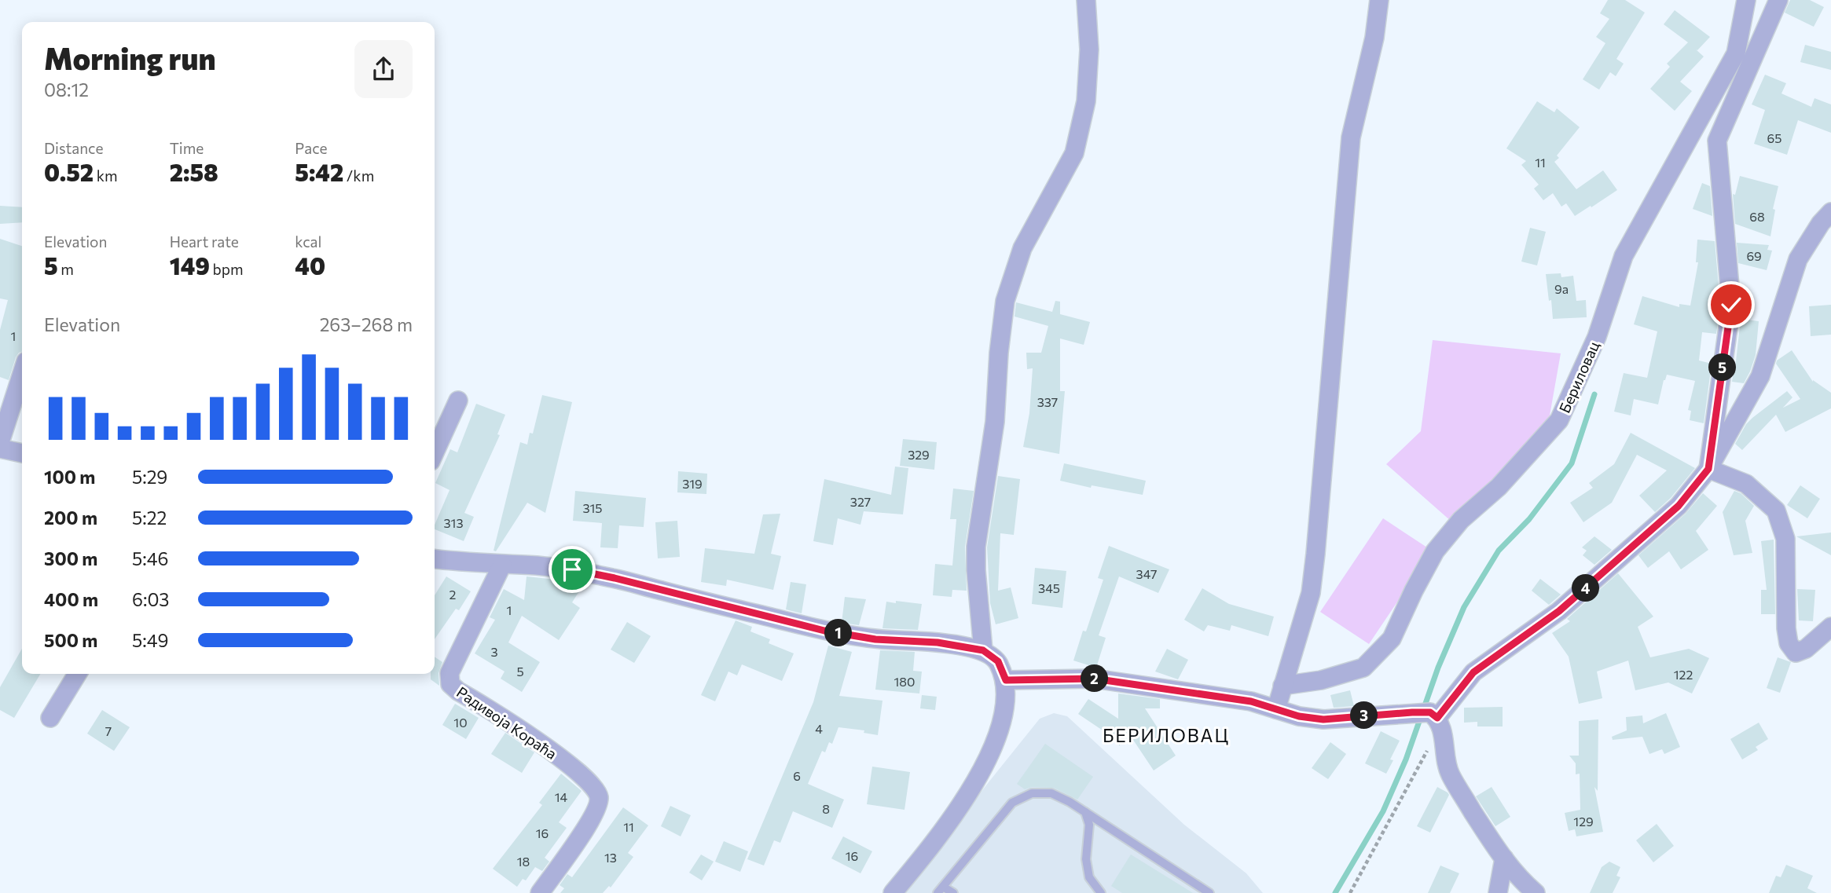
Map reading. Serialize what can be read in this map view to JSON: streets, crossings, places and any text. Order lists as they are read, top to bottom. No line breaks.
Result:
{"streets":{"street":["Бериловац","Радивоја Кораћа"]},"districts":["БЕРИЛОВАЦ"],"house_numbers":["65","11","68","69","9a","1","337","329","319","327","315","313","347","345","2","1","3","5","122","180","10","4","7","6","14","8","129","11","16","16","13","18"],"page":{"heading":["Morning run","08:12"],"stats":[["Distance","0.52 km"],["Time","2:58"],["Pace","5:42 /km"],["Elevation","5 m"],["Heart rate","149 bpm"],["kcal","40"]],"chart":["Elevation","263–268 m"],"pins":["5","4","1","2","3"],"list":[{"name":"100 m","note":"5:29"},{"name":"200 m","note":"5:22"},{"name":"300 m","note":"5:46"},{"name":"400 m","note":"6:03"},{"name":"500 m","note":"5:49"}]}}
